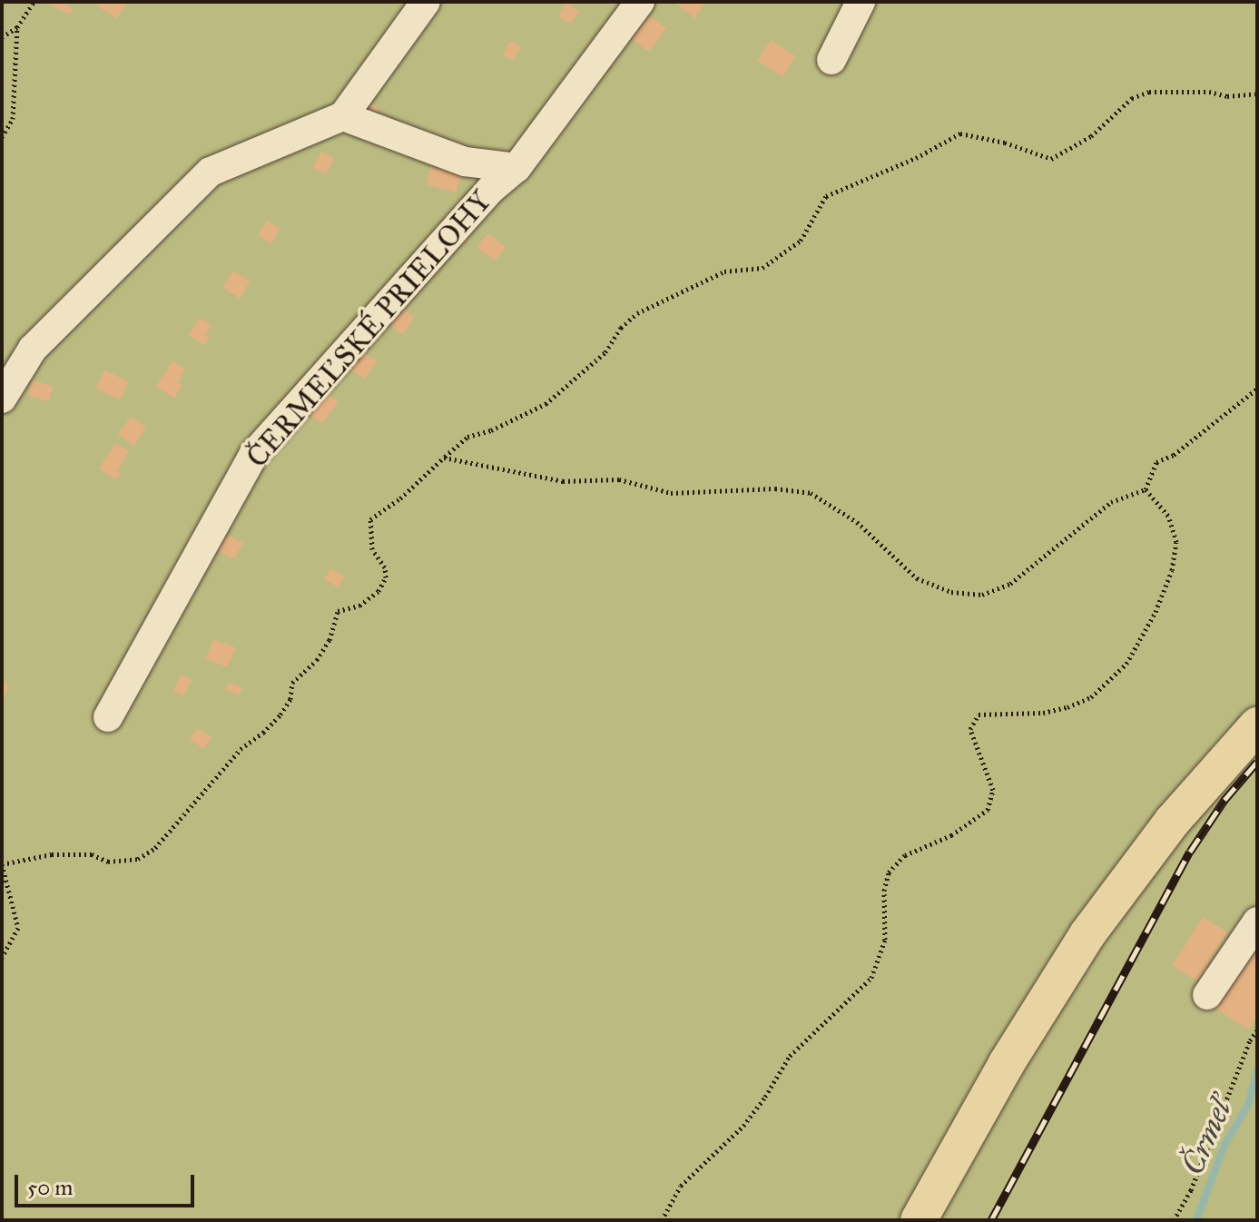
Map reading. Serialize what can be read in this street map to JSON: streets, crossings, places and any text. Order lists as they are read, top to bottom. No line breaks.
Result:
{"streets":{"street":["ČERMEĽSKÉ PRIELOHY"]},"water":["Črmeľ"],"scale_bar":"50 m"}
